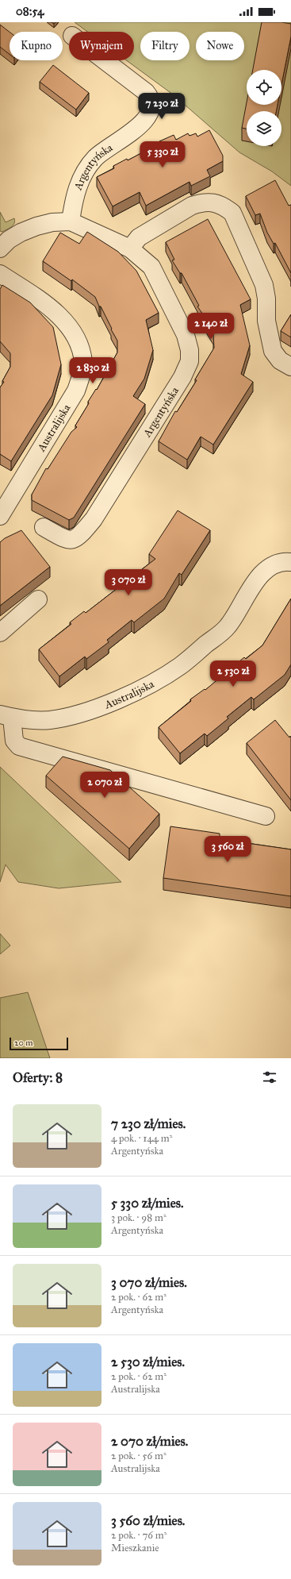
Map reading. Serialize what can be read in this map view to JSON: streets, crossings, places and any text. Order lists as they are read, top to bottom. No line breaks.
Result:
{"streets":{"street":["Argentyńska","Australijska"]},"scale_bar":"20 m","page":{"status":"08:54","chip":["Kupno","Wynajem","Filtry","Nowe"],"price":["7 230 zł","5 330 zł","2 140 zł","2 830 zł","3 070 zł","2 530 zł","2 070 zł","3 560 zł"],"scale":"20 m","heading":"Oferty: 8","list":[{"name":"7 230 zł/mies.","note":"4 pok. · 144 m² · Argentyńska"},{"name":"5 330 zł/mies.","note":"3 pok. · 98 m² · Argentyńska"},{"name":"3 070 zł/mies.","note":"2 pok. · 62 m² · Argentyńska"},{"name":"2 530 zł/mies.","note":"2 pok. · 62 m² · Australijska"},{"name":"2 070 zł/mies.","note":"2 pok. · 56 m² · Australijska"},{"name":"3 560 zł/mies.","note":"2 pok. · 76 m² · Mieszkanie"}]}}
